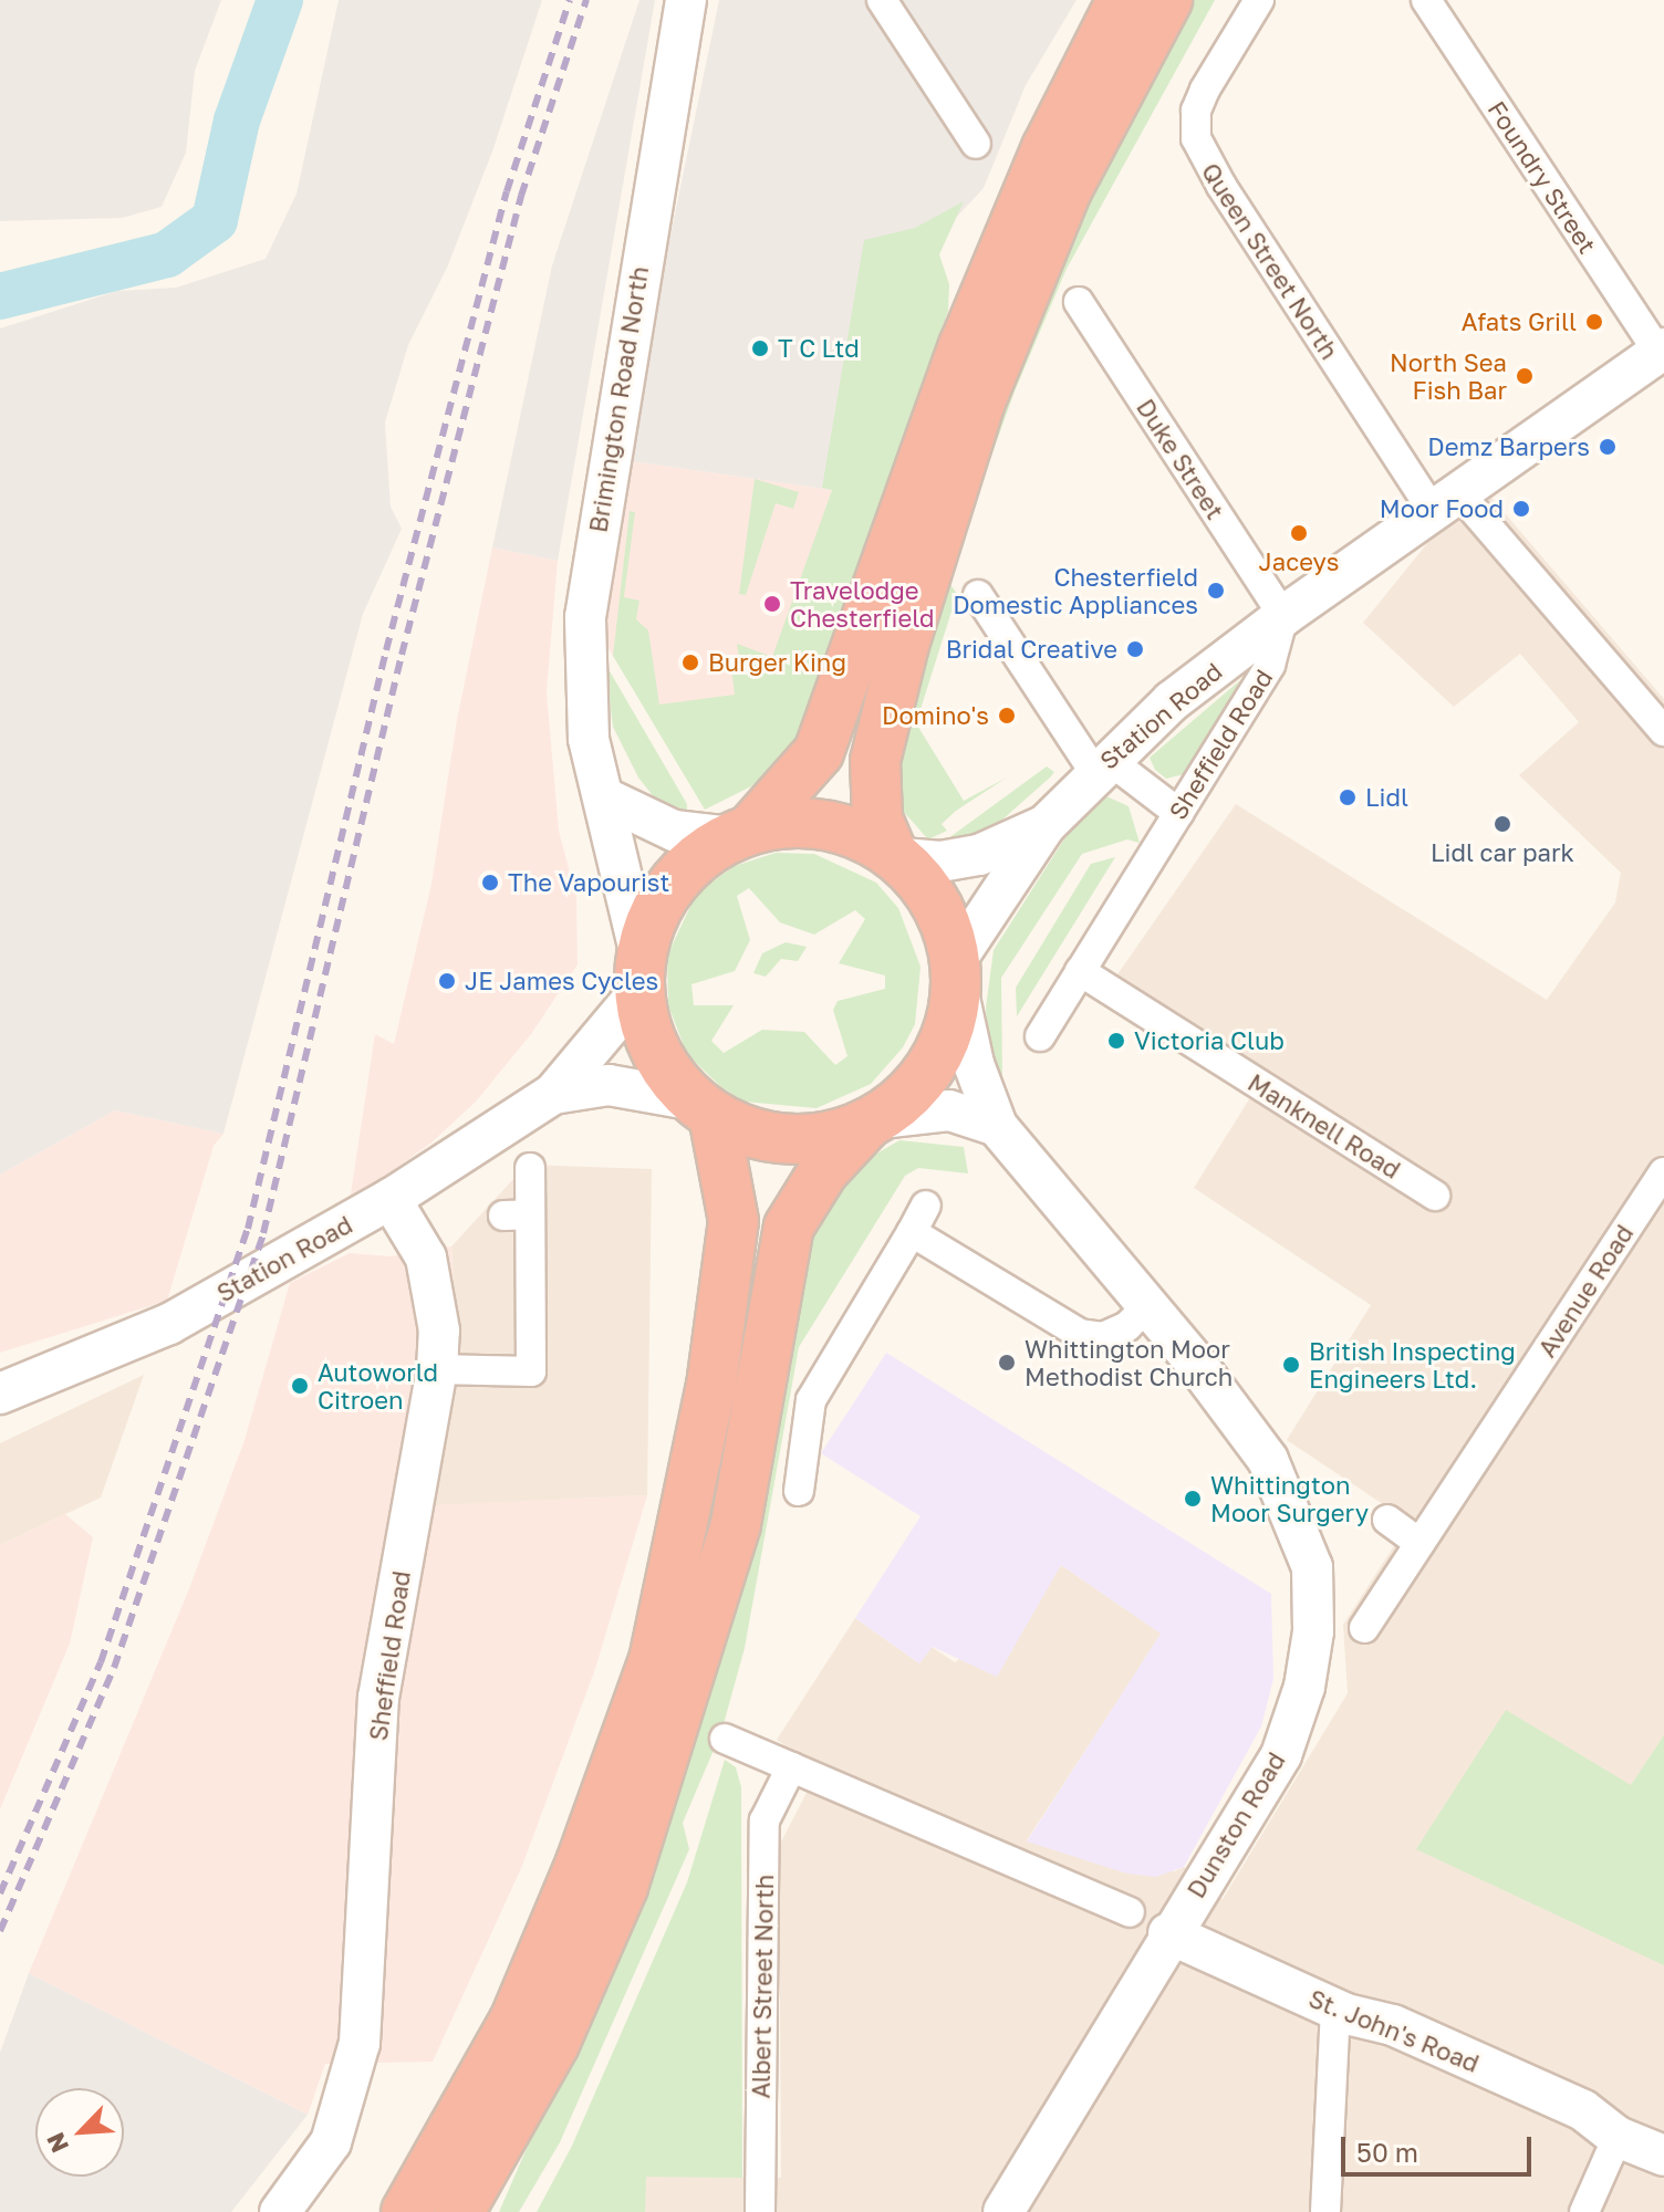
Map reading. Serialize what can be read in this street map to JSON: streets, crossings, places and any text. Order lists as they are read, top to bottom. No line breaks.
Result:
{"streets":{"main road":["Brimington Road North","Station Road","Sheffield Road","Dunston Road","St. John's Road"],"street":["Foundry Street","Queen Street North","Duke Street","Manknell Road","Avenue Road","Albert Street North"]},"crossings":[["Brimington Road North","Station Road"],["Brimington Road North","Dunston Road"],["Duke Street","Station Road"],["Duke Street","Sheffield Road"],["Station Road","Sheffield Road"],["Station Road","Dunston Road"],["Sheffield Road","Manknell Road"],["Dunston Road","St. John's Road"]],"places":["Afats Grill","T C Ltd","North Sea Fish Bar","Demz Barpers","Moor Food","Jaceys","Chesterfield Domestic Appliances","Travelodge Chesterfield","Bridal Creative","Burger King","Domino's","Lidl","Lidl car park","The Vapourist","JE James Cycles","Victoria Club","Whittington Moor Methodist Church","British Inspecting Engineers Ltd.","Autoworld Citroen","Whittington Moor Surgery"],"scale_bar":"50 m","north":"bottom left"}
